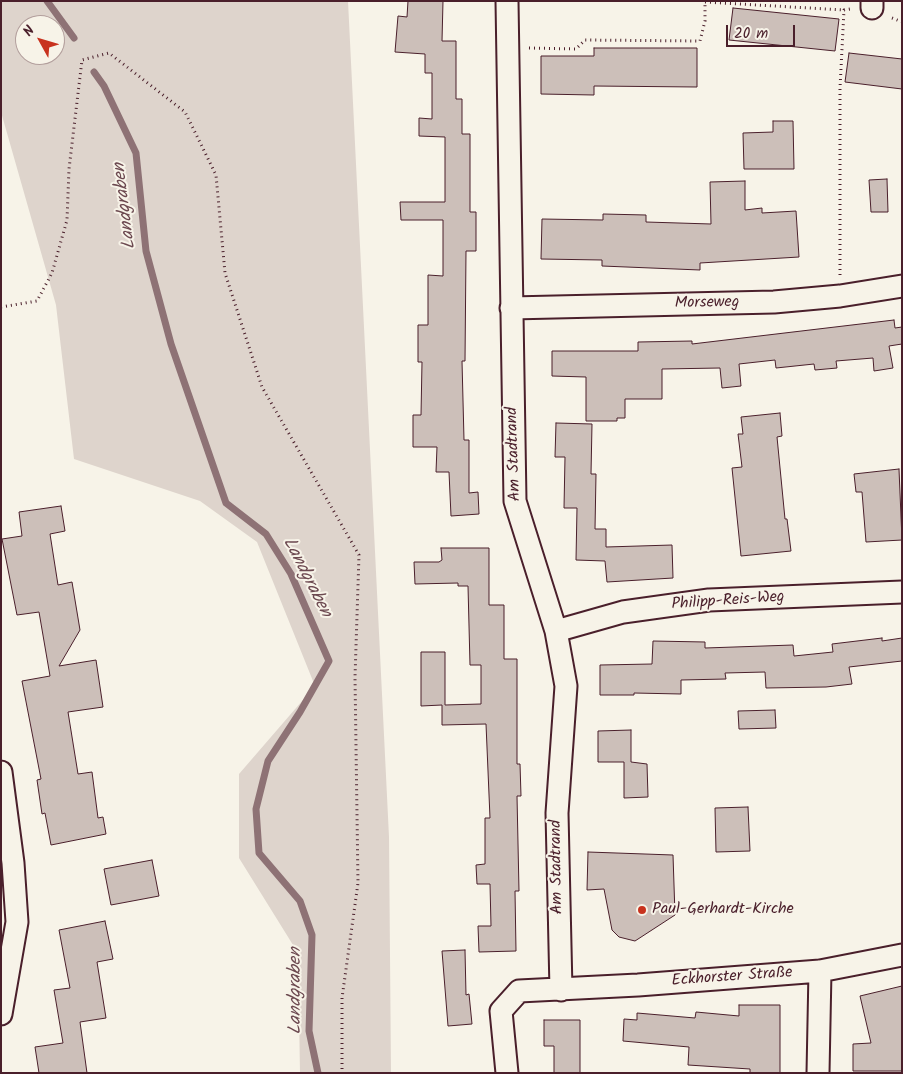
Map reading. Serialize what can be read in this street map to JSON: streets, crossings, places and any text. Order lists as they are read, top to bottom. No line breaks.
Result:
{"streets":{"street":["Morseweg","Am Stadtrand","Philipp-Reis-Weg","Eckhorster Straße"]},"crossings":[["Morseweg","Am Stadtrand"],["Am Stadtrand","Philipp-Reis-Weg"],["Am Stadtrand","Eckhorster Straße"]],"water":["Landgraben"],"places":["Paul-Gerhardt-Kirche"],"scale_bar":"20 m","north":"top left"}
